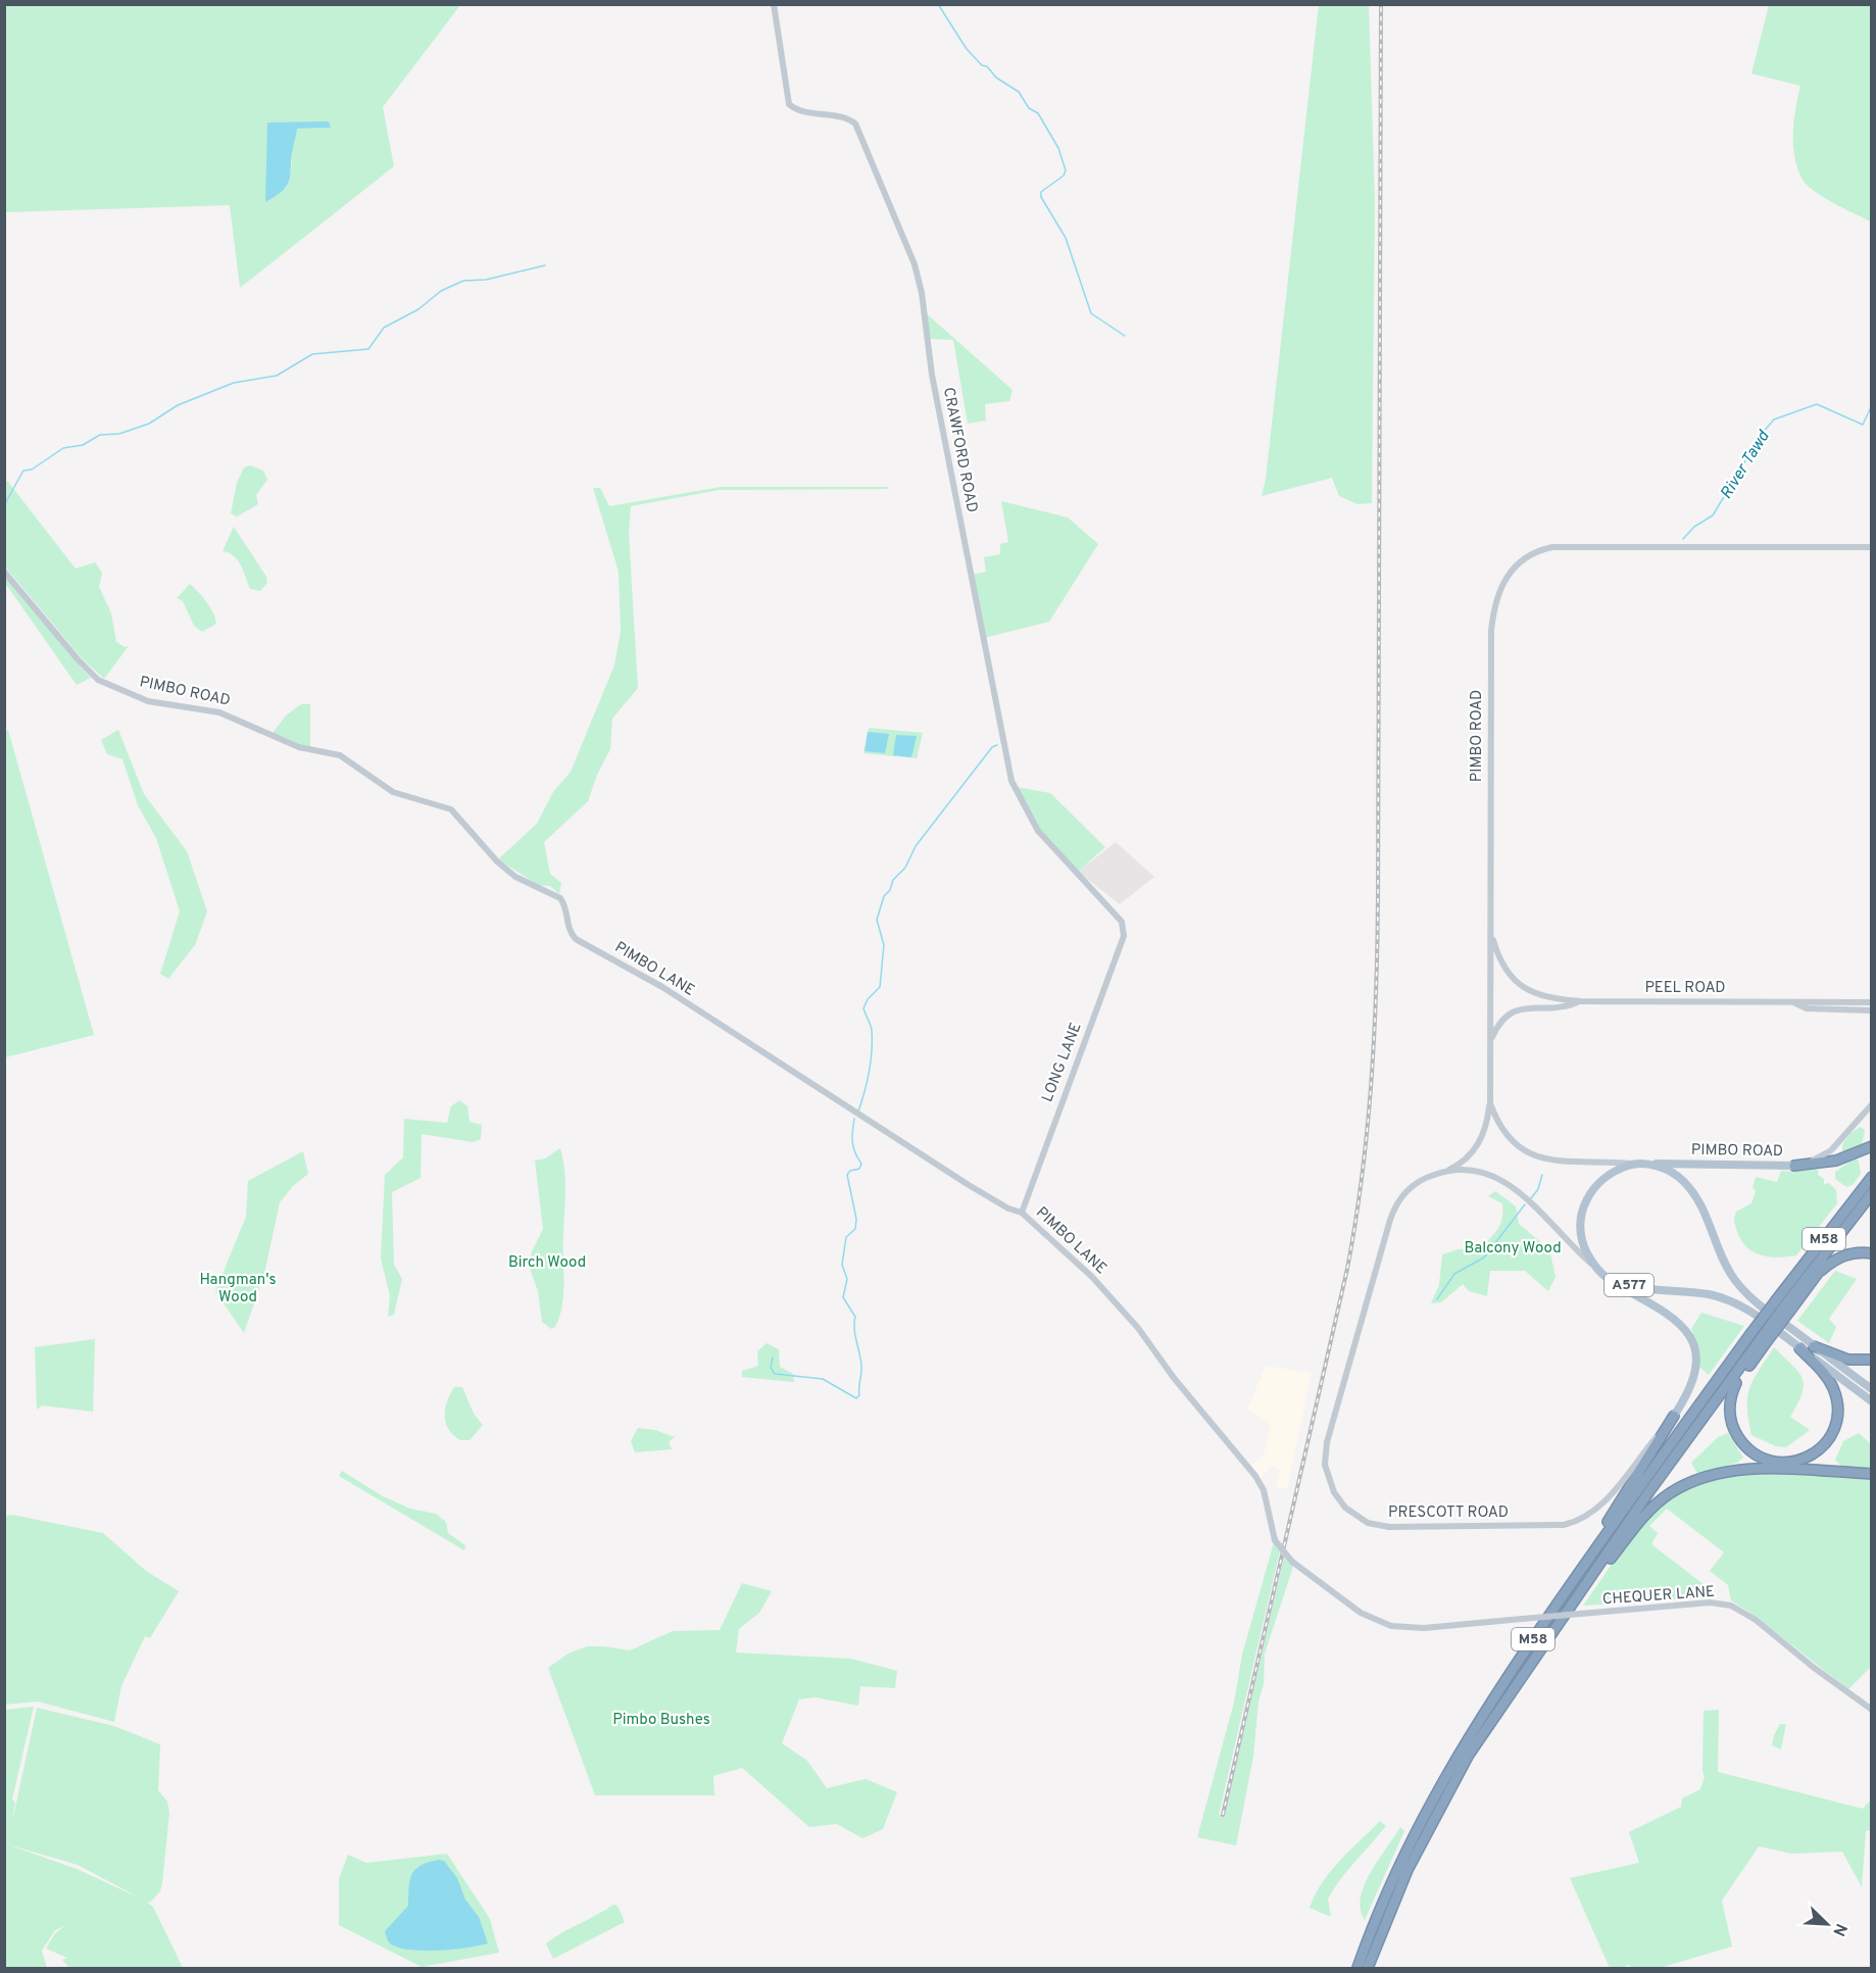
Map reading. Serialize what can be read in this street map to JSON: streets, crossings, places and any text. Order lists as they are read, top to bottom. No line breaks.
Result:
{"streets":{"highway":["M58"],"main road":["PIMBO ROAD","A577","PRESCOTT ROAD"],"street":["CRAWFORD ROAD","PIMBO LANE","PEEL ROAD","LONG LANE","CHEQUER LANE"]},"crossings":[["CRAWFORD ROAD","LONG LANE"],["PIMBO ROAD","PIMBO LANE"],["PIMBO ROAD","PEEL ROAD"],["PIMBO ROAD","A577"],["PIMBO LANE","LONG LANE"],["PIMBO LANE","CHEQUER LANE"],["A577","PRESCOTT ROAD"]],"water":["River Tawd"],"parks":["Balcony Wood","Birch Wood","Hangman's Wood","Pimbo Bushes"],"north":"bottom right"}
